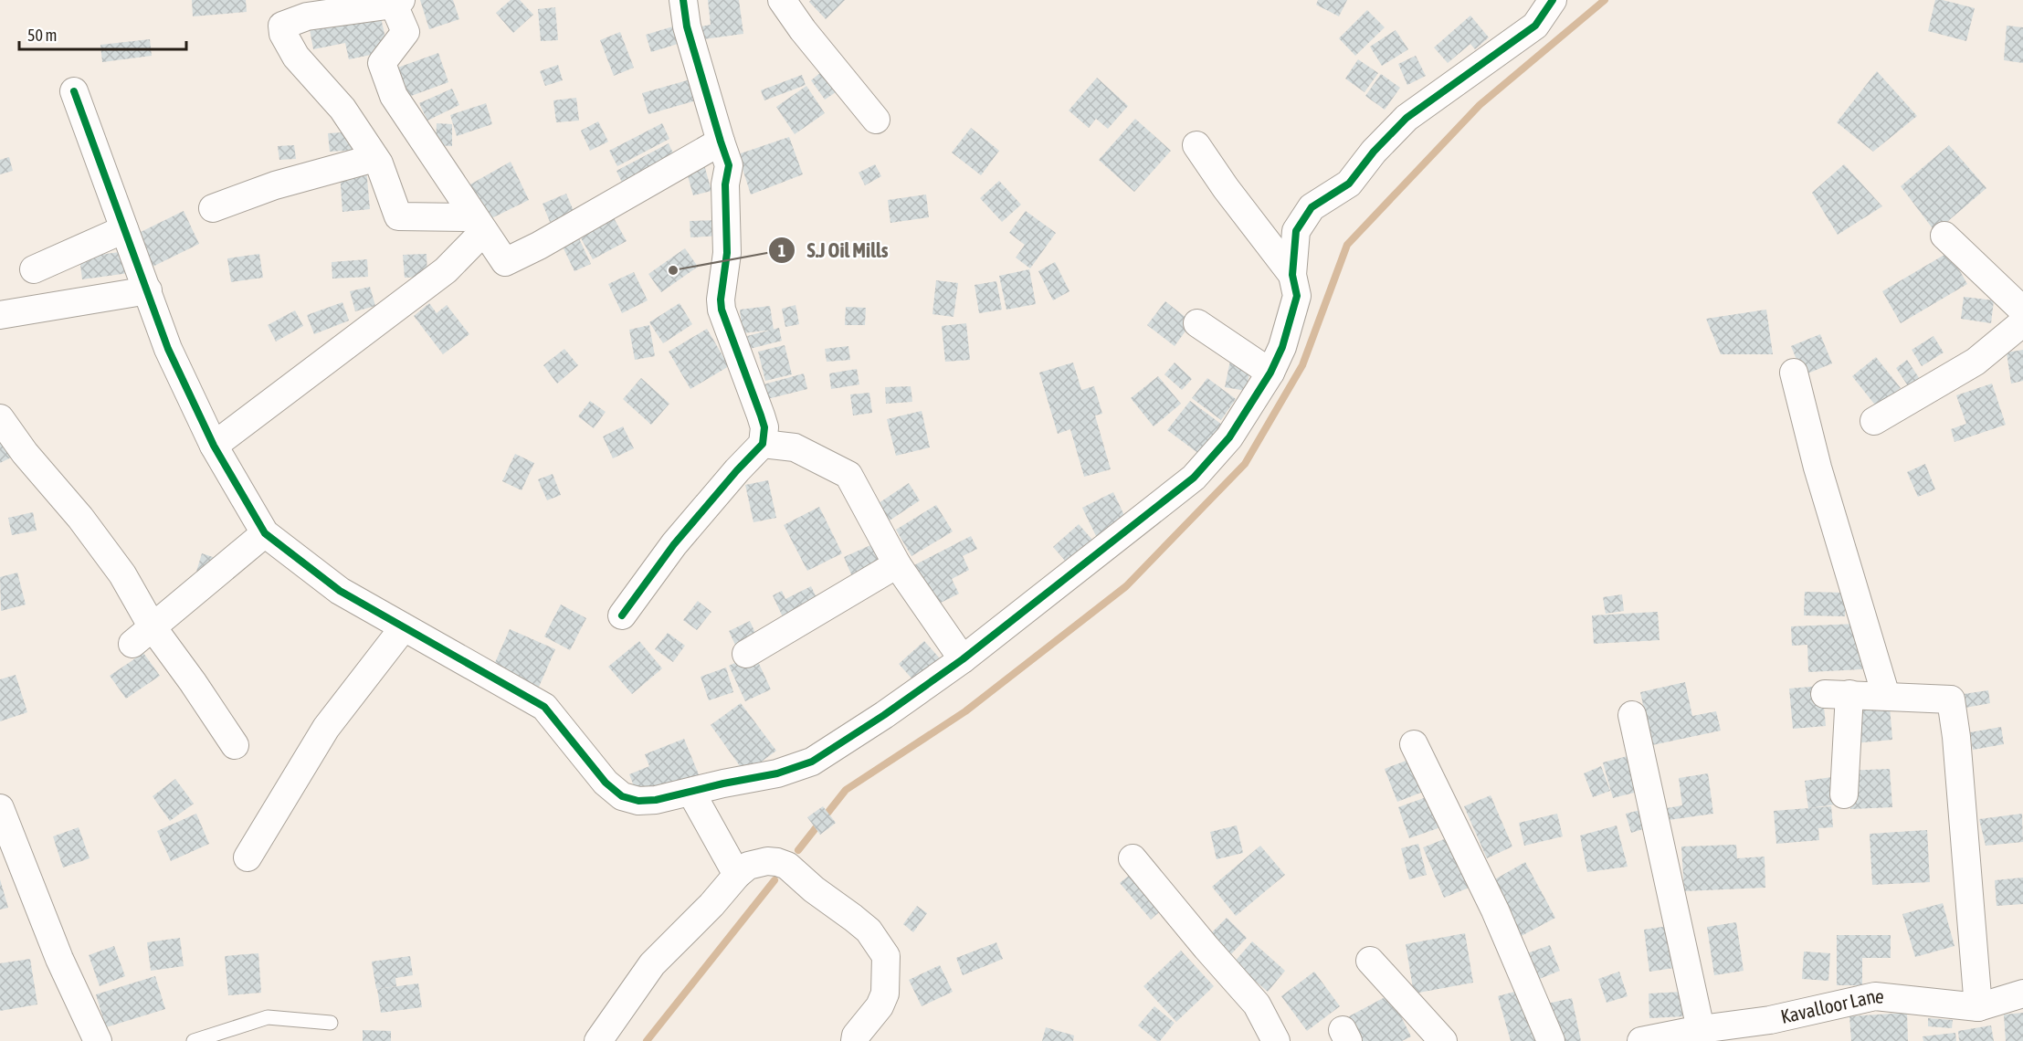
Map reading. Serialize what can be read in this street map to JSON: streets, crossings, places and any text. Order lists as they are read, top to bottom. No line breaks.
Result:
{"streets":{"street":["Kavalloor Lane"]},"places":["S.J Oil Mills"],"scale_bar":"50 m"}
